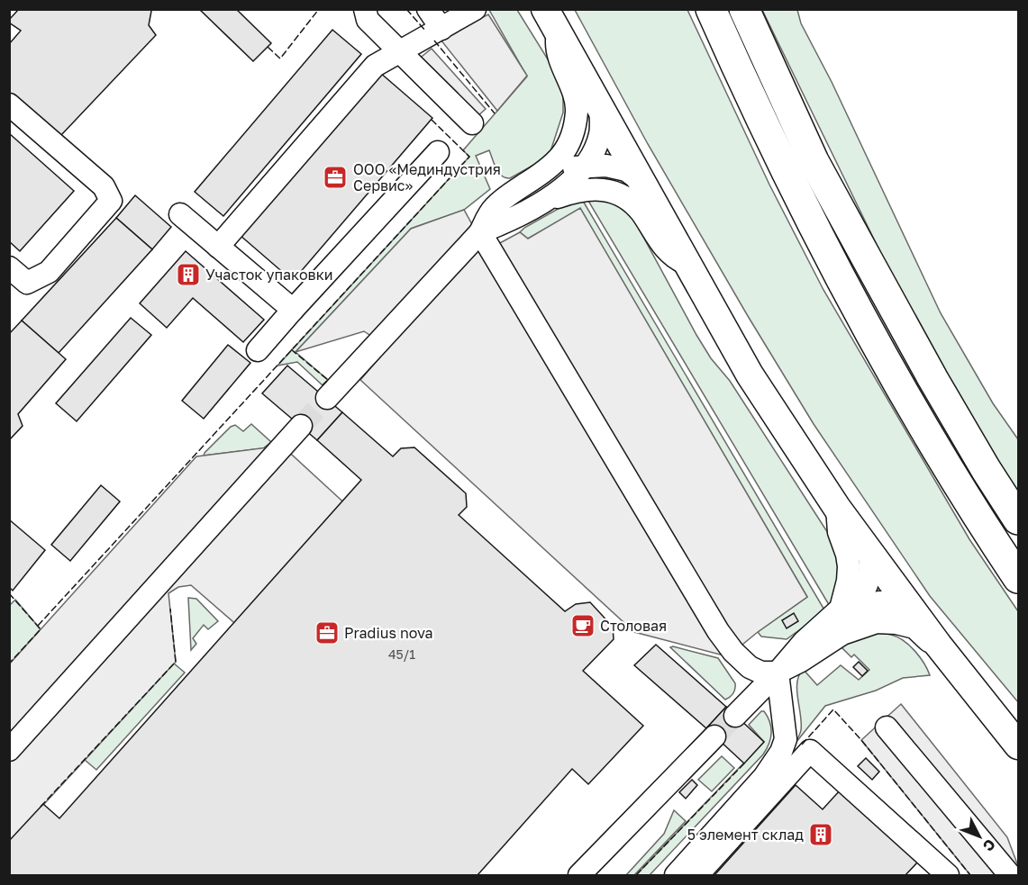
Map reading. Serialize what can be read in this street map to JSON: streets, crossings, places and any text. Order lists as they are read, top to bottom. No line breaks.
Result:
{"places":{"office":["ООО «Мединдустрия Сервис»","Pradius nova"],"building":["Участок упаковки","5 элемент склад"],"cafe":["Столовая"]},"house_numbers":["45/1"],"north":"bottom right"}
